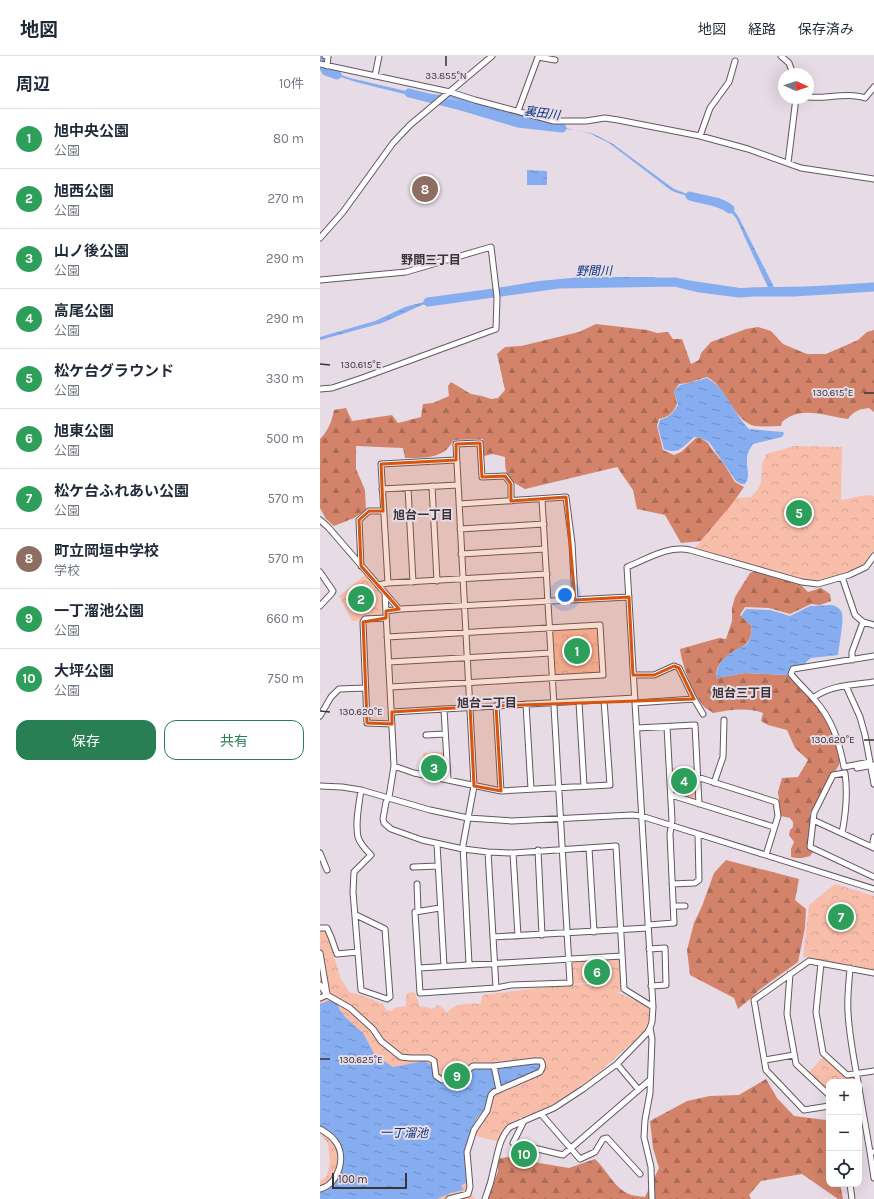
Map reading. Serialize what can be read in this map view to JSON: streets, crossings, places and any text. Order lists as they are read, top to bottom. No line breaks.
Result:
{"districts":["野間三丁目","旭台一丁目","旭台三丁目","旭台二丁目"],"water":["裏田川","野間川","一丁溜池"],"scale_bar":"100 m","north":"right","page":{"header":"地図","nav":["地図","経路","保存済み"],"heading":["周辺","10件"],"list":[{"mark":"1","name":"旭中央公園","note":"公園","value":"80 m"},{"mark":"2","name":"旭西公園","note":"公園","value":"270 m"},{"mark":"3","name":"山ノ後公園","note":"公園","value":"290 m"},{"mark":"4","name":"高尾公園","note":"公園","value":"290 m"},{"mark":"5","name":"松ケ台グラウンド","note":"公園","value":"330 m"},{"mark":"6","name":"旭東公園","note":"公園","value":"500 m"},{"mark":"7","name":"松ケ台ふれあい公園","note":"公園","value":"570 m"},{"mark":"8","name":"町立岡垣中学校","note":"学校","value":"570 m"},{"mark":"9","name":"一丁溜池公園","note":"公園","value":"660 m"},{"mark":"10","name":"大坪公園","note":"公園","value":"750 m"}],"pins":["8","5","2","1","3","4","7","6","9","10"],"buttons":["保存","共有"],"map_buttons":["+","−"],"scale":"100 m"},"coordinates":["33.855°N","130.615°E","130.620°E","130.625°E"]}
